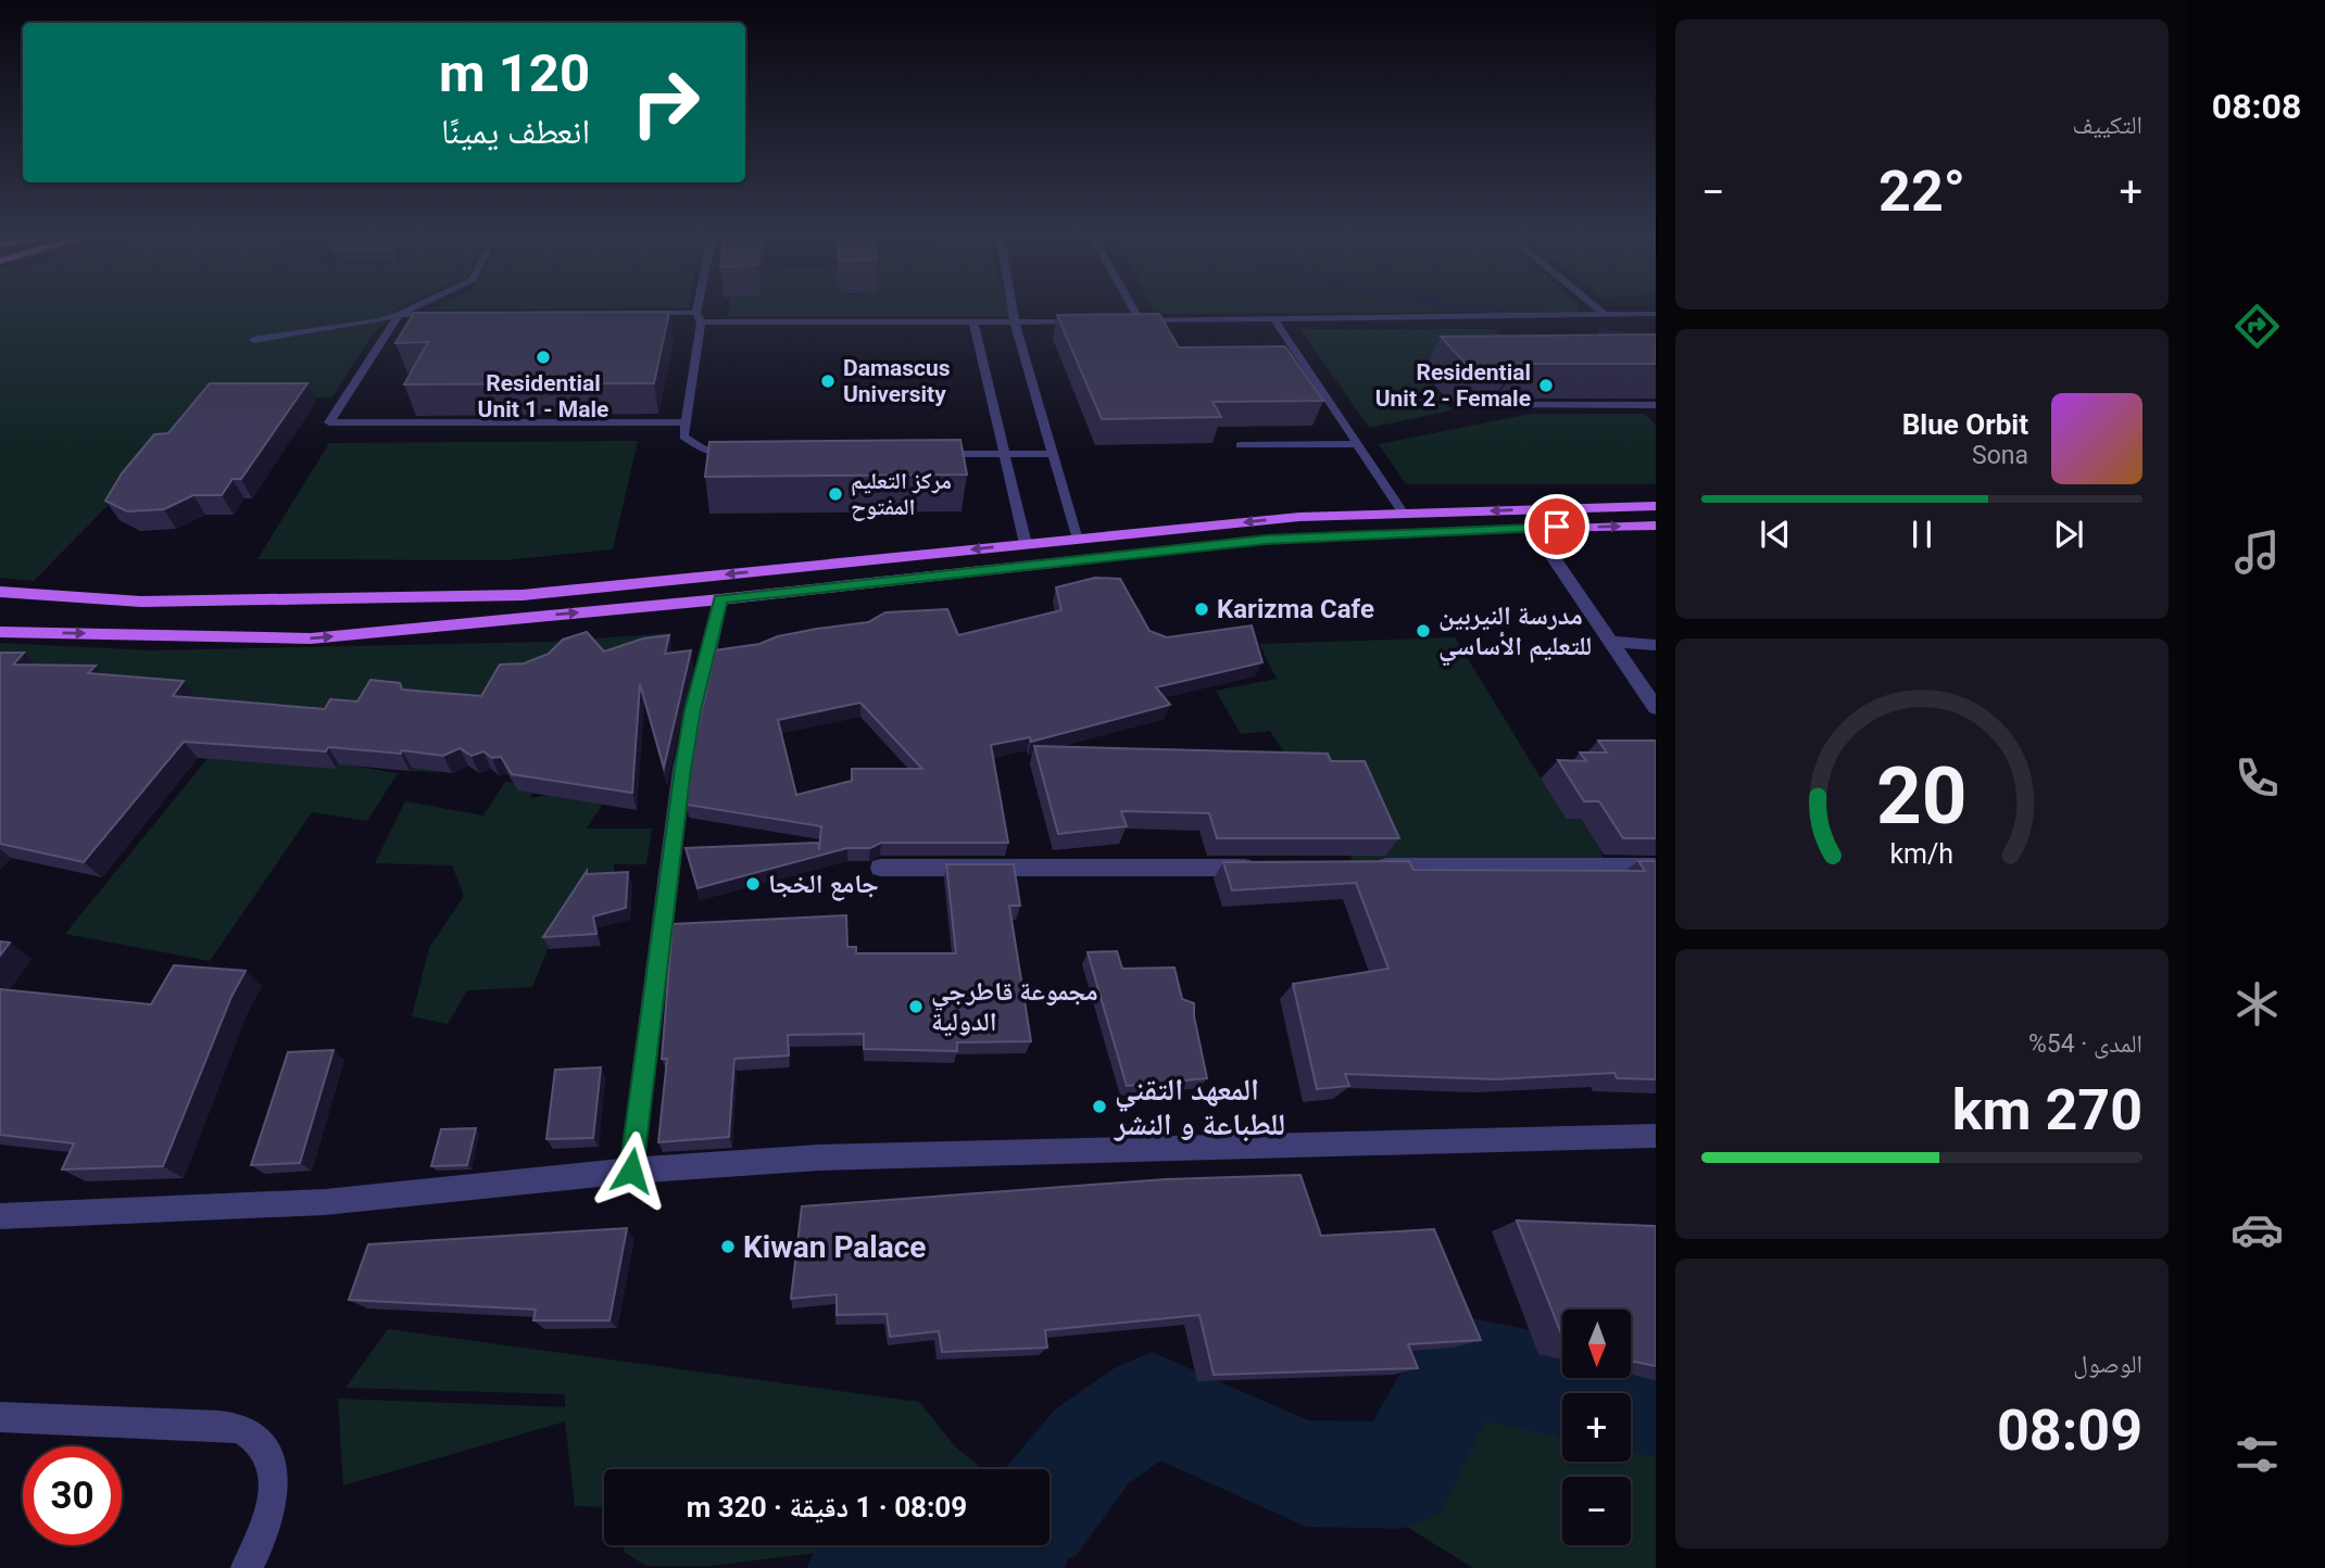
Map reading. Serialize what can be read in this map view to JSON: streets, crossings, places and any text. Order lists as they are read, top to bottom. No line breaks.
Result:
{"places":["Residential Unit 1 - Male","Damascus University","Residential Unit 2 - Female","مركز التعليم المفتوح","Karizma Cafe","مدرسة النيربين للتعليم الأساسي","جامع الخجا","مجموعة قاطرجي الدولية","المعهد التقني للطباعة و النشر","Kiwan Palace"],"north":"bottom","page":{"tabs":"08:08","tile":["التكييف",["المدى · 54%","270 km"],["الوصول","08:09"]],"turn":["120 m","انعطف يمينًا"],"heat":["−","22°","+"],"song":["Blue Orbit","Sona"],"map_buttons":["+","−"],"limit":"30","trip":"08:09 · 1 دقيقة · 320 m","gauge":["20","km/h"]}}
